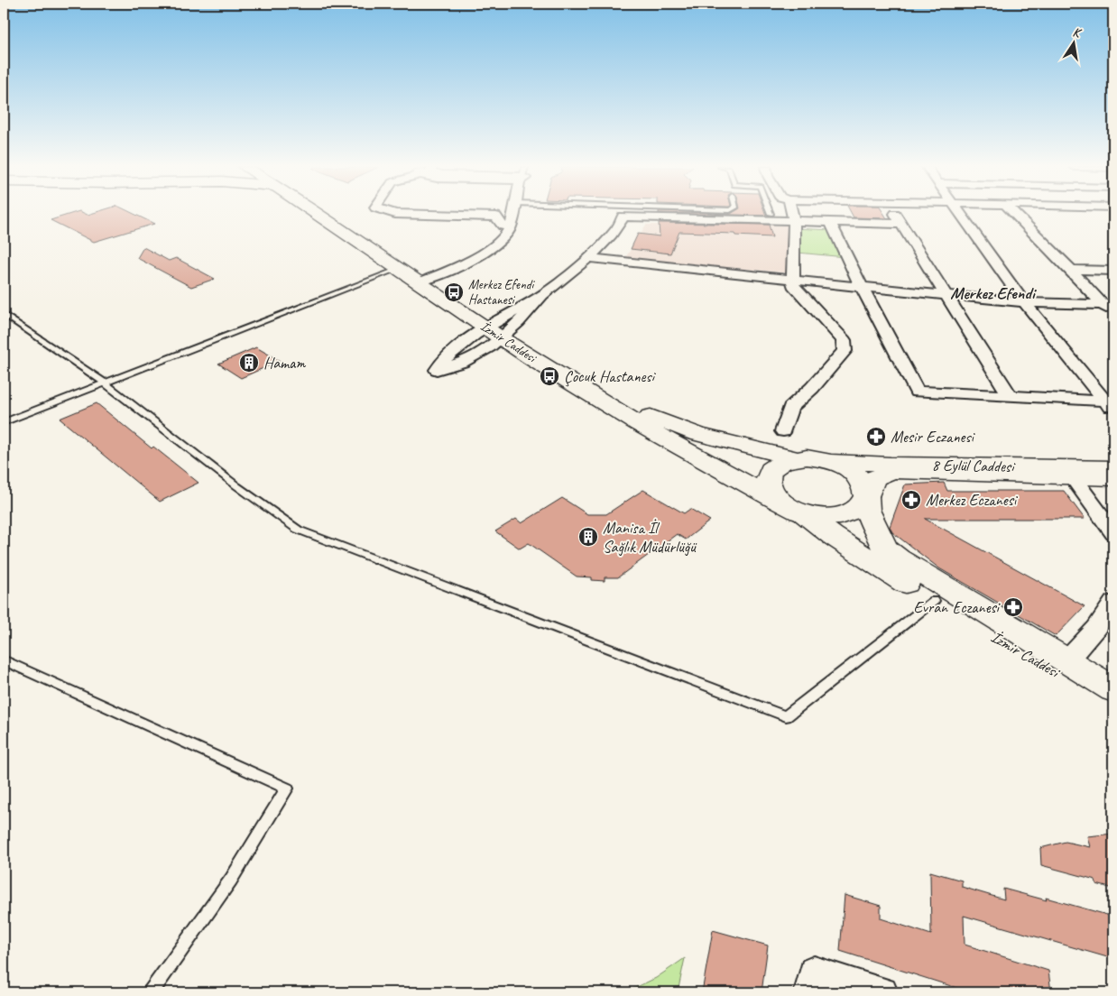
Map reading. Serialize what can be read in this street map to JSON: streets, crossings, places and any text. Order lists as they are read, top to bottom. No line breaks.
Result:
{"streets":{"main road":["İzmir Caddesi","8 Eylül Caddesi"]},"crossings":[["İzmir Caddesi","8 Eylül Caddesi"]],"districts":["Merkez Efendi"],"places":{"bus stop":["Merkez Efendi Hastanesi","Çocuk Hastanesi"],"building":["Hamam","Manisa İl Sağlık Müdürlüğü"],"pharmacy":["Mesir Eczanesi","Merkez Eczanesi","Evran Eczanesi"]},"north":"top"}
